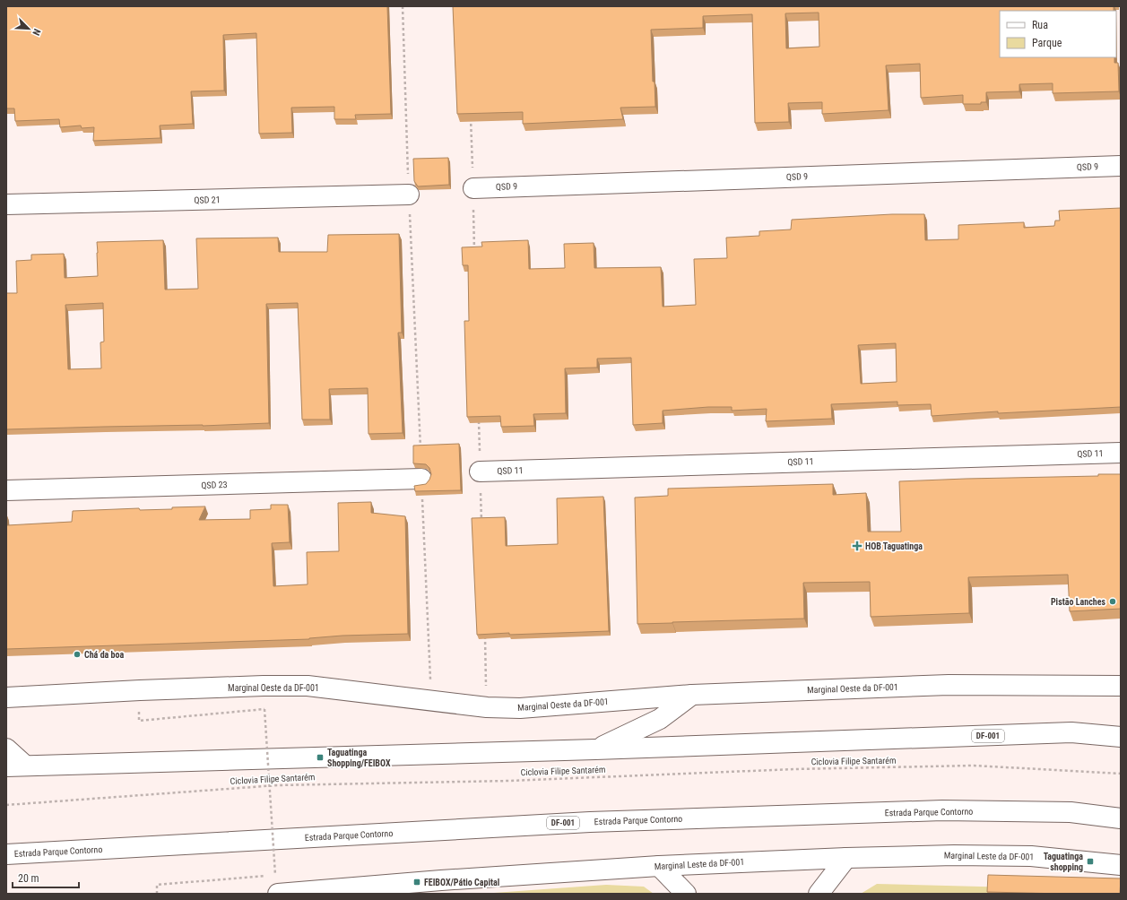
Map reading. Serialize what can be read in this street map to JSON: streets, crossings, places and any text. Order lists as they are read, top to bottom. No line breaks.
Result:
{"streets":{"main road":["QSD 9","QSD 21","QSD 11","QSD 23","Marginal Oeste da DF-001","DF-001","Estrada Parque Contorno","Marginal Leste da DF-001"],"path":["Ciclovia Filipe Santarém"]},"places":{"health":["HOB Taguatinga"],"other":["Pistão Lanches","Chá da boa"],"transit":["Taguatinga Shopping/FEIBOX","Taguatinga shopping","FEIBOX/Pátio Capital"]},"legend":["Rua","Parque"],"scale_bar":"20 m","north":"bottom right"}
